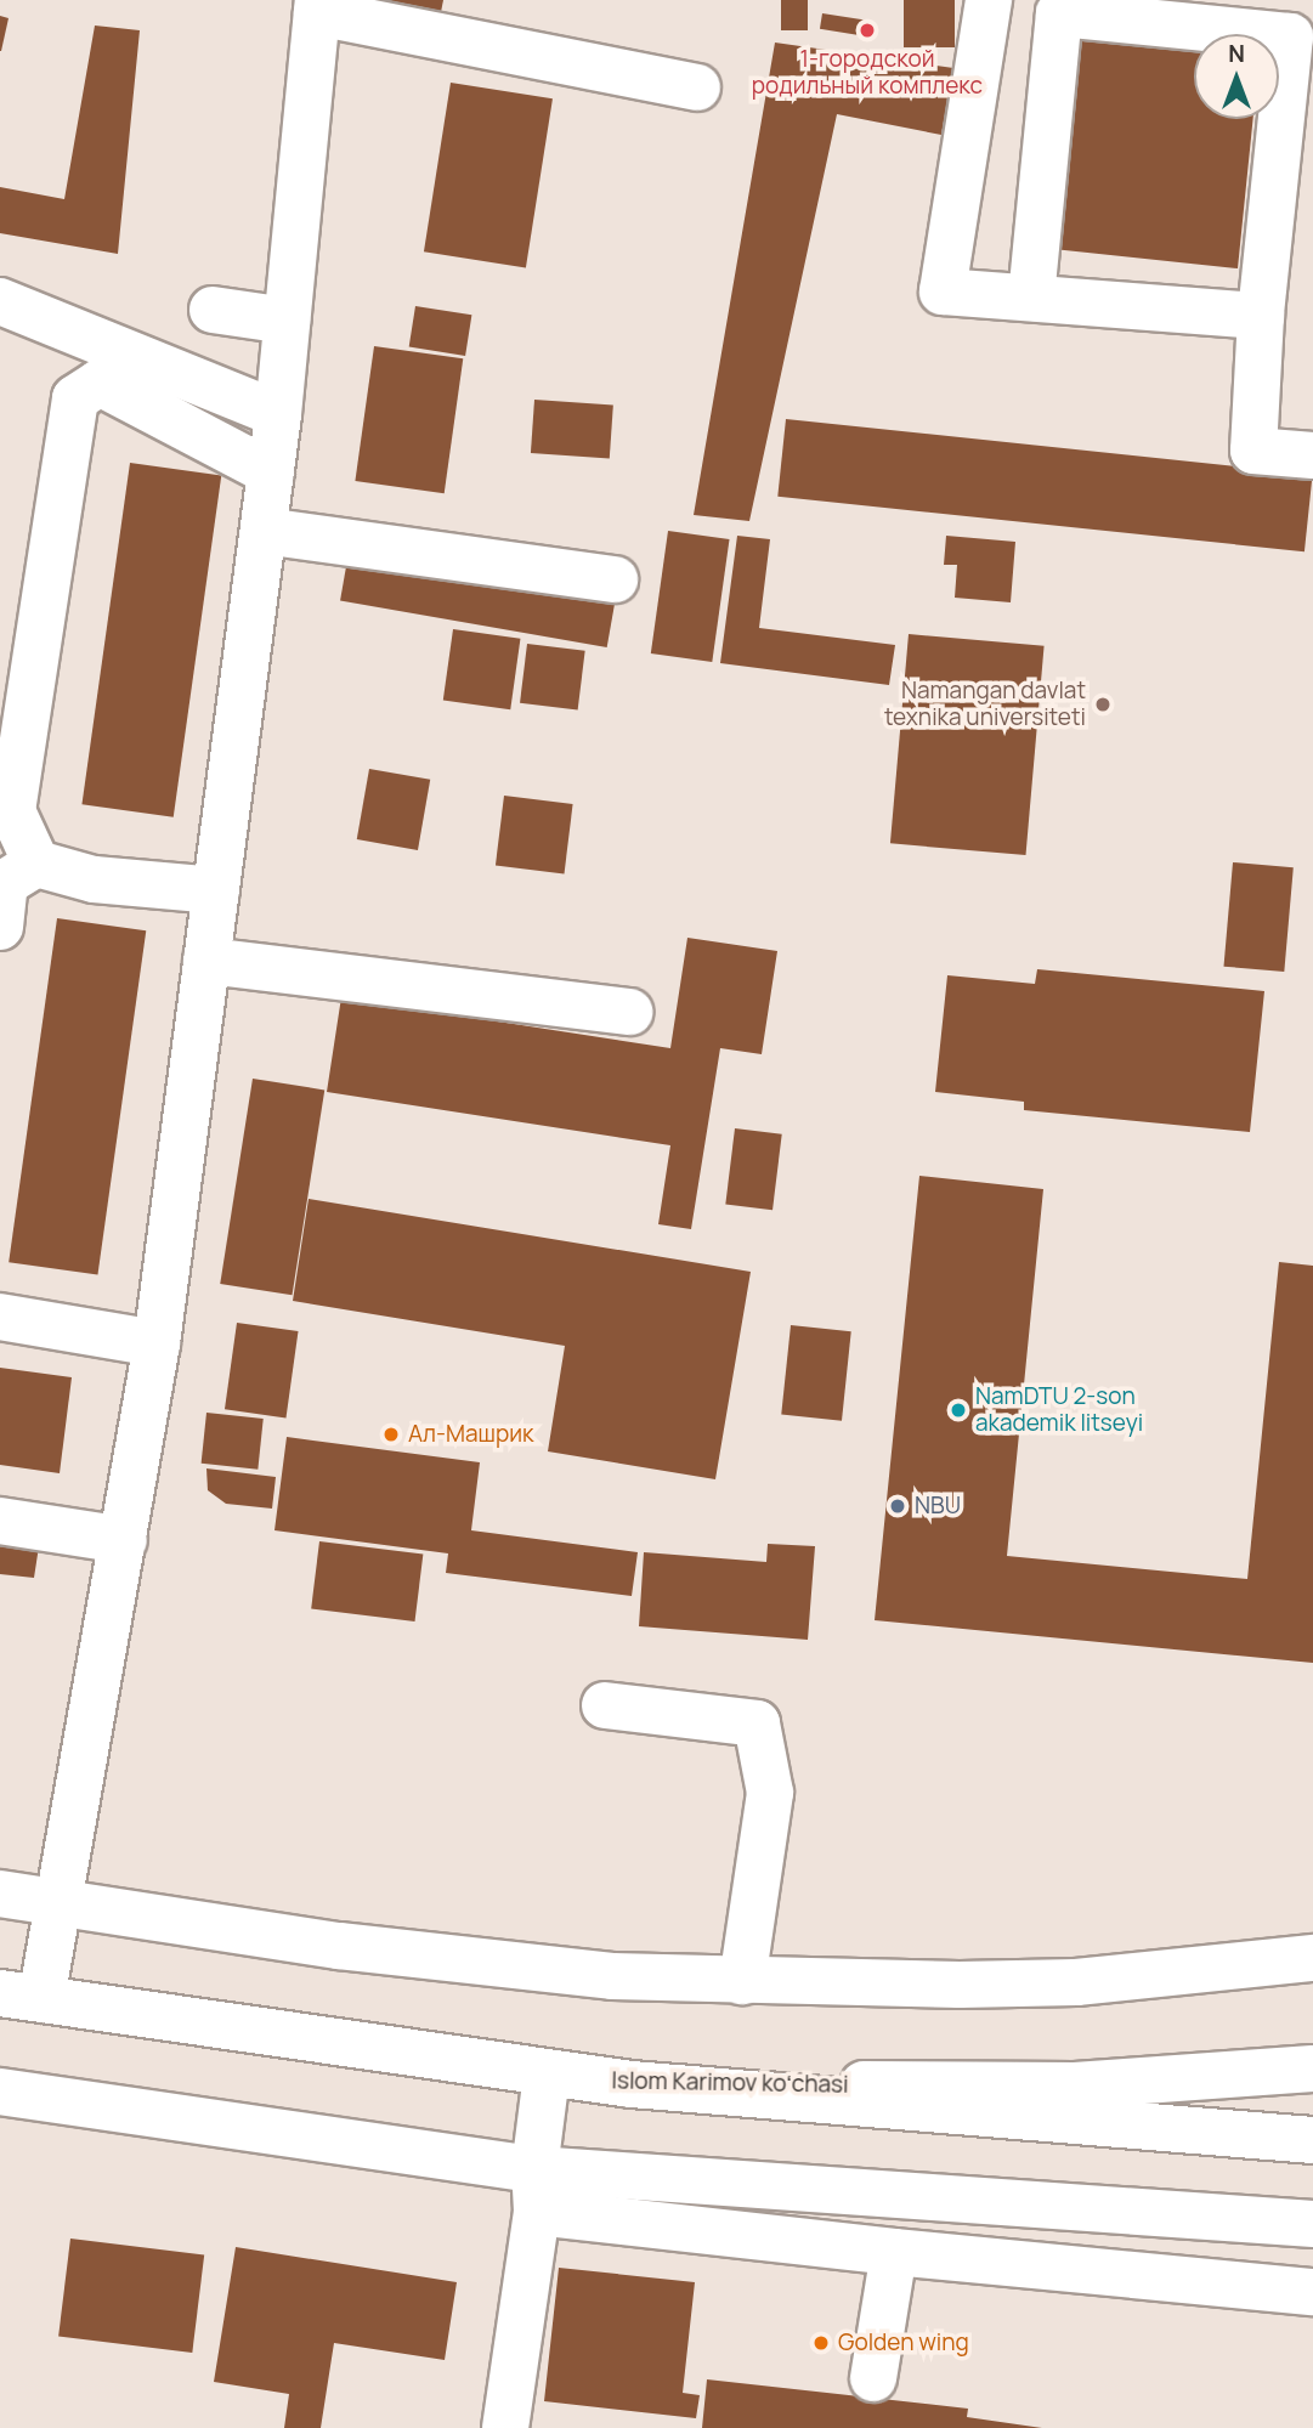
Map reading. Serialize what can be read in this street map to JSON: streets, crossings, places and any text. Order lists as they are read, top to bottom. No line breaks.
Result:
{"streets":{"main road":["Islom Karimov koʻchasi"]},"places":["1-городской родильный комплекс","Namangan davlat texnika universiteti","NamDTU 2-son akademik litseyi","Ал-Машрик","NBU","Golden wing"],"north":"top"}
